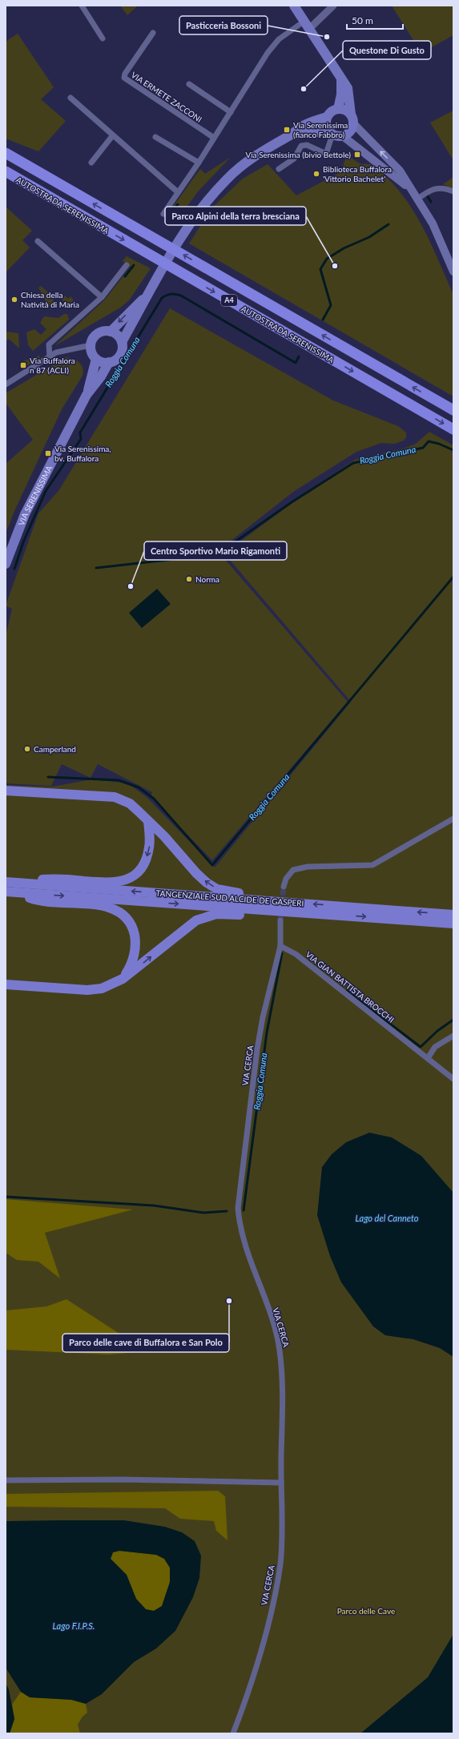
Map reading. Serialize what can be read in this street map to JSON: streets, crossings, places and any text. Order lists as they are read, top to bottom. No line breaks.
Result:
{"streets":{"highway":["AUTOSTRADA SERENISSIMA","A4","TANGENZIALE SUD ALCIDE DE GASPERI"],"main road":["VIA SERENISSIMA"],"street":["VIA ERMETE ZACCONI","VIA GIAN BATTISTA BROCCHI","VIA CERCA"]},"crossings":[["VIA GIAN BATTISTA BROCCHI","VIA CERCA"]],"water":["Roggia Comuna","Lago del Canneto","Lago F.I.P.S."],"parks":["Parco delle Cave"],"places":{"other":["Pasticceria Bossoni","Questone Di Gusto","Biblioteca Buffalora 'Vittorio Bachelet'","Parco Alpini della terra bresciana","Chiesa della Natività di Maria","Norma","Centro Sportivo Mario Rigamonti","Camperland","Parco delle cave di Buffalora e San Polo"],"transit":["Via Serenissima (fianco Fabbro)","Via Serenissima (bivio Bettole)","Via Buffalora n 87 (ACLI)","Via Serenissima, bv. Buffalora"]},"scale_bar":"50 m"}
